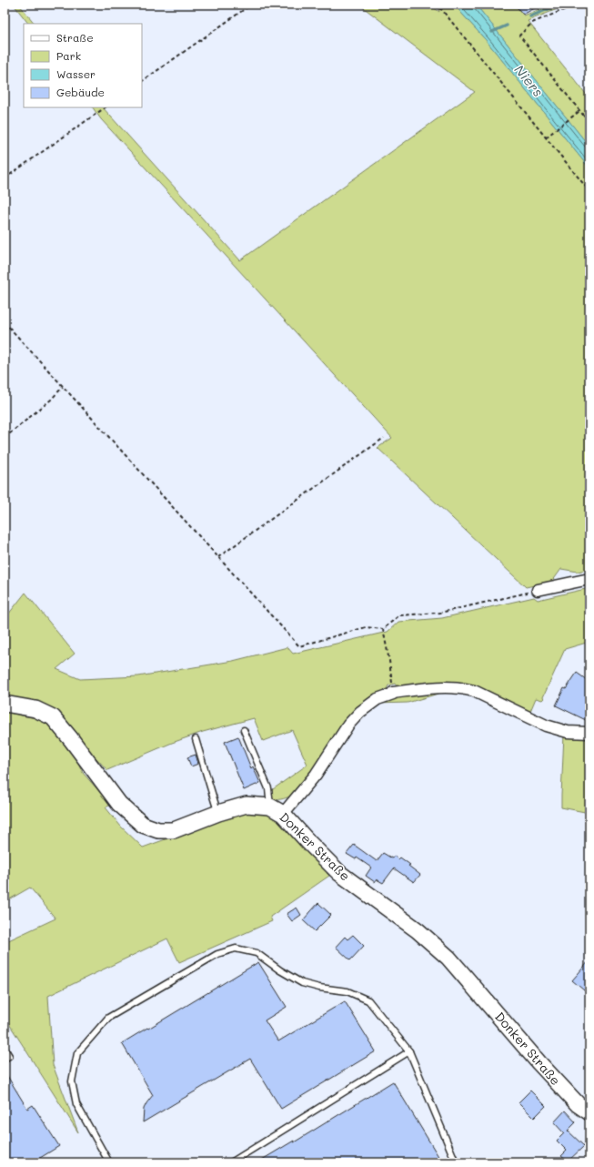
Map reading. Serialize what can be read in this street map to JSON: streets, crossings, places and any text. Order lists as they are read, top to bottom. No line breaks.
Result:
{"streets":{"street":["Donker Straße"]},"water":["Niers"],"legend":["Straße","Park","Wasser","Gebäude"]}
